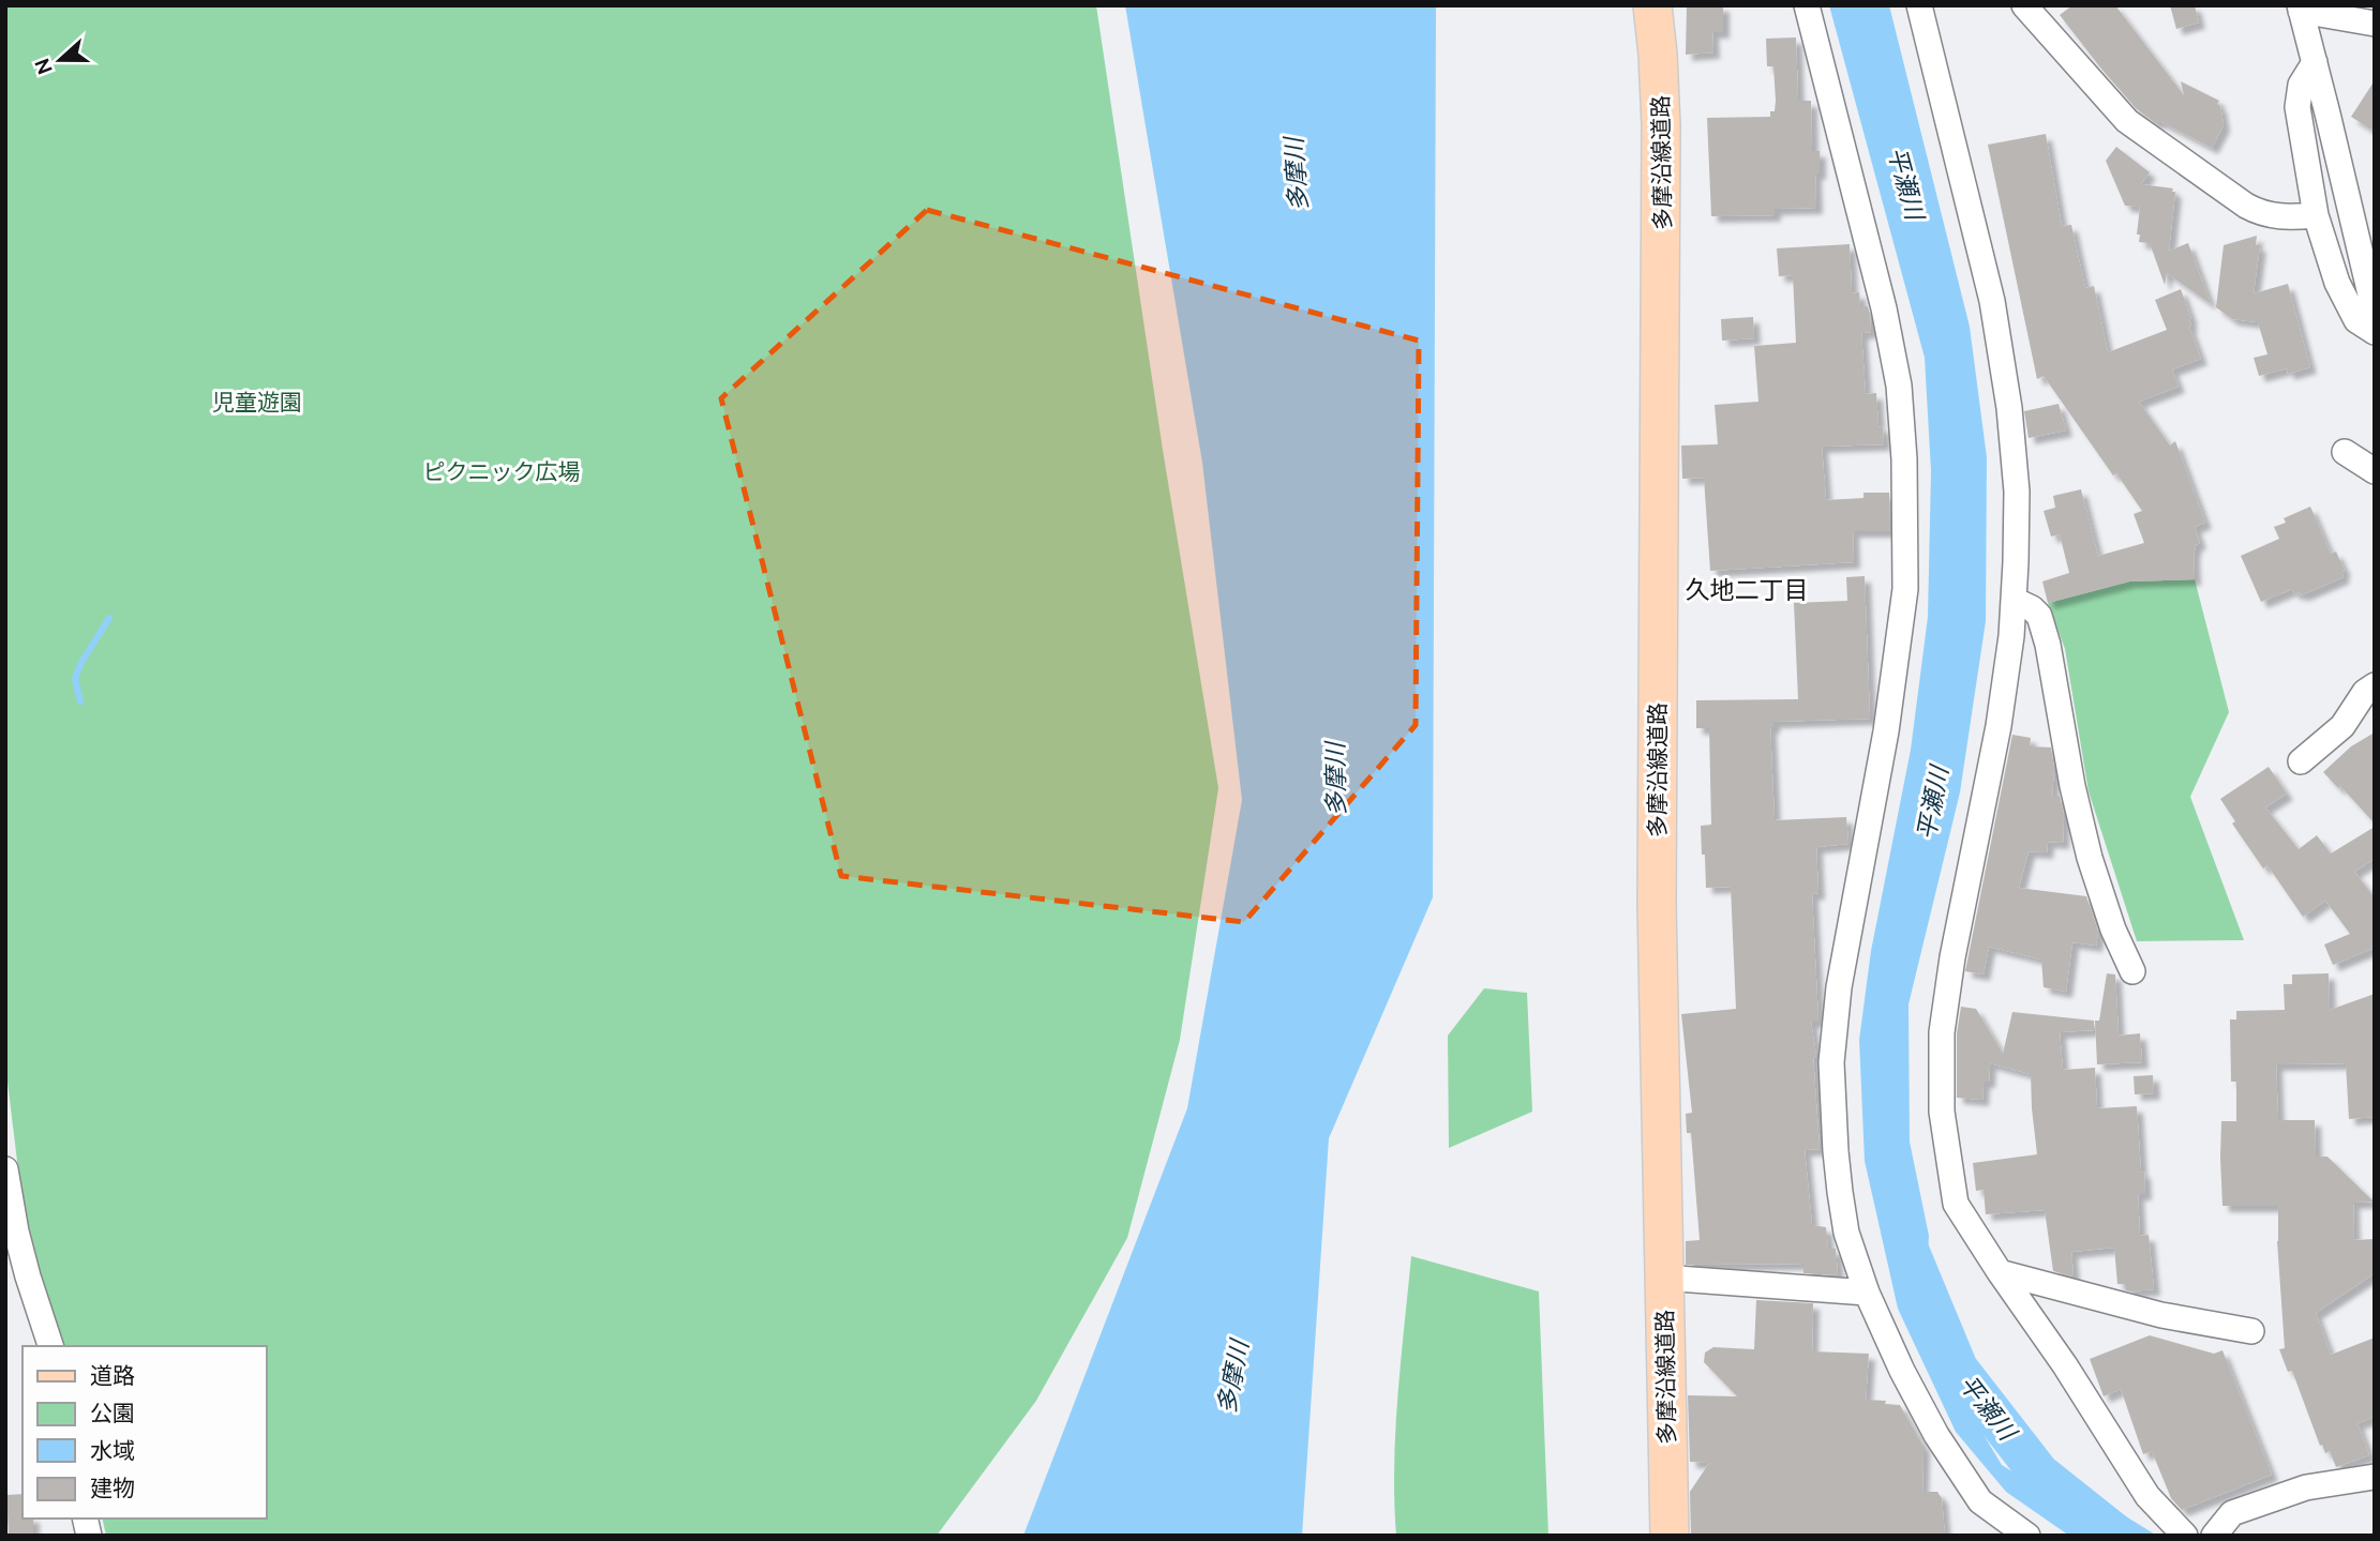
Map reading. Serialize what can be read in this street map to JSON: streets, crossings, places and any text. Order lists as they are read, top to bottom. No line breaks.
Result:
{"streets":{"main road":["多摩沿線道路"]},"districts":["久地二丁目"],"water":["多摩川","平瀬川"],"parks":["児童遊園","ピクニック広場"],"legend":["道路","公園","水域","建物"],"north":"left"}
